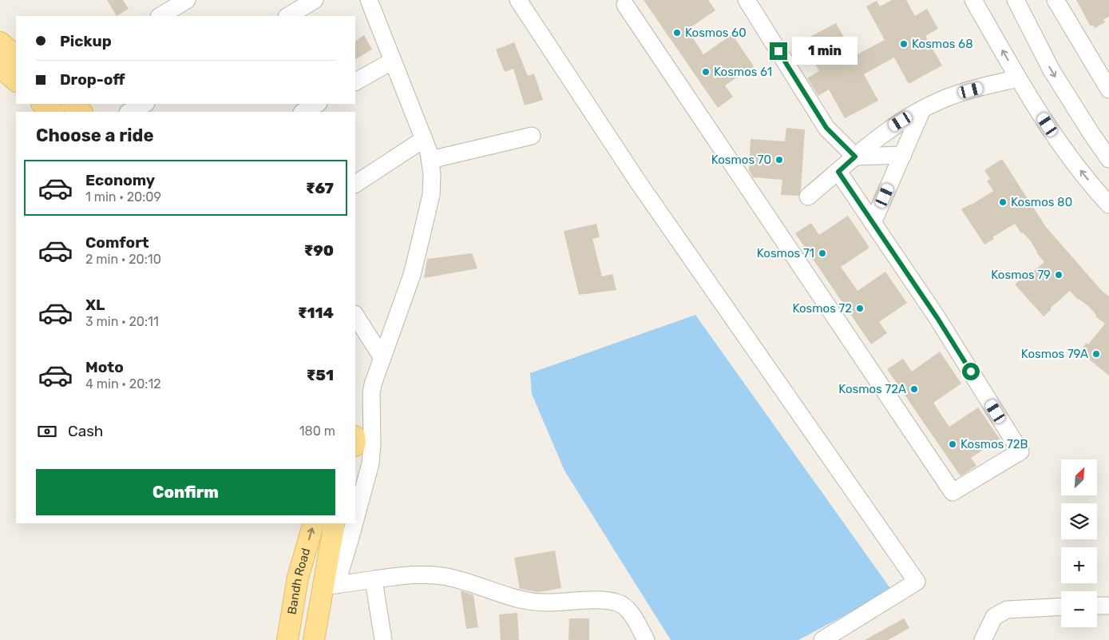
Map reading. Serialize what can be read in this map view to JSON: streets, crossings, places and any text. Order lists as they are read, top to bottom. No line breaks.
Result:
{"streets":{"main road":["Bandh Road"]},"places":["Kosmos 60","Kosmos 68","Kosmos 61","Kosmos 70","Kosmos 80","Kosmos 71","Kosmos 79","Kosmos 72","Kosmos 79A","Kosmos 72A","Kosmos 72B"],"north":"top right","page":{"banner":["Pickup","Drop-off"],"bubble":"1 min","heading":"Choose a ride","list":[{"name":"Economy","note":"1 min · 20:09","value":"₹67"},{"name":"Comfort","note":"2 min · 20:10","value":"₹90"},{"name":"XL","note":"3 min · 20:11","value":"₹114"},{"name":"Moto","note":"4 min · 20:12","value":"₹51"}],"pay":["Cash","180 m"],"map_buttons":["+","−"],"buttons":"Confirm"}}
